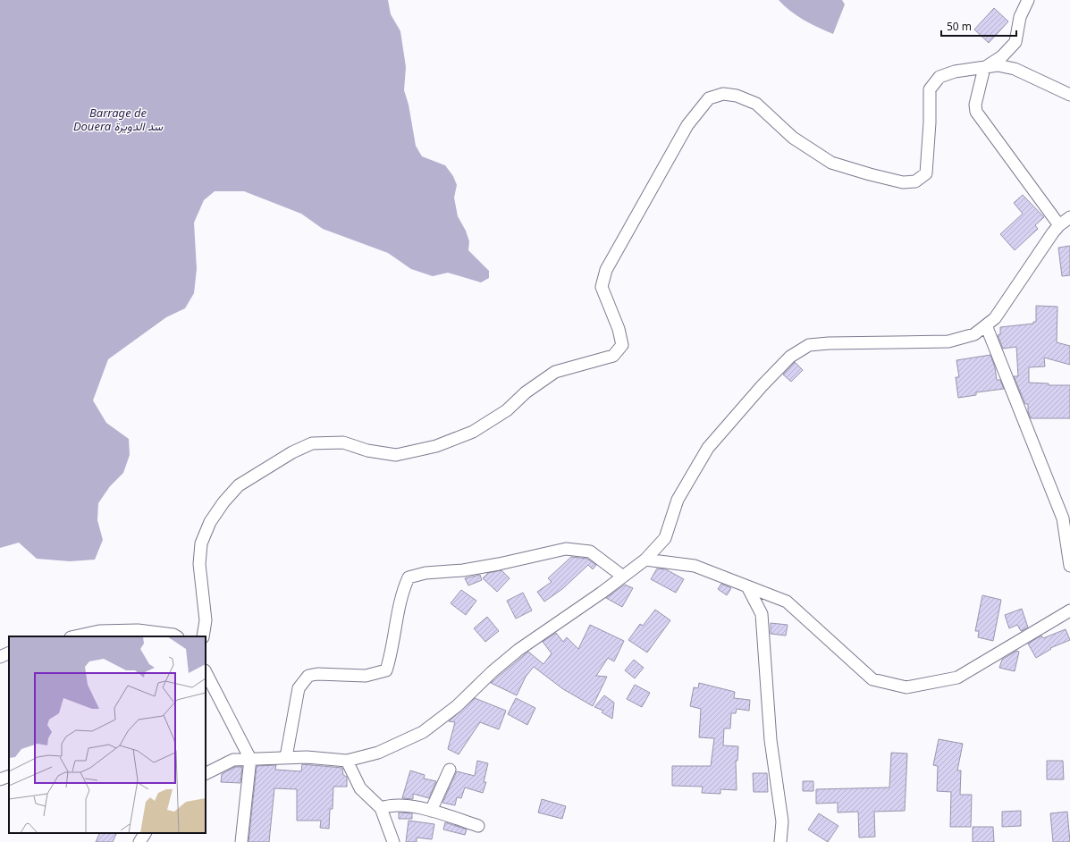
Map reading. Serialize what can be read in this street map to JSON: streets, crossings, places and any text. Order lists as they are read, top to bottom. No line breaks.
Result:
{"water":["Barrage de Douera سد الدويرة"],"scale_bar":"50 m"}
